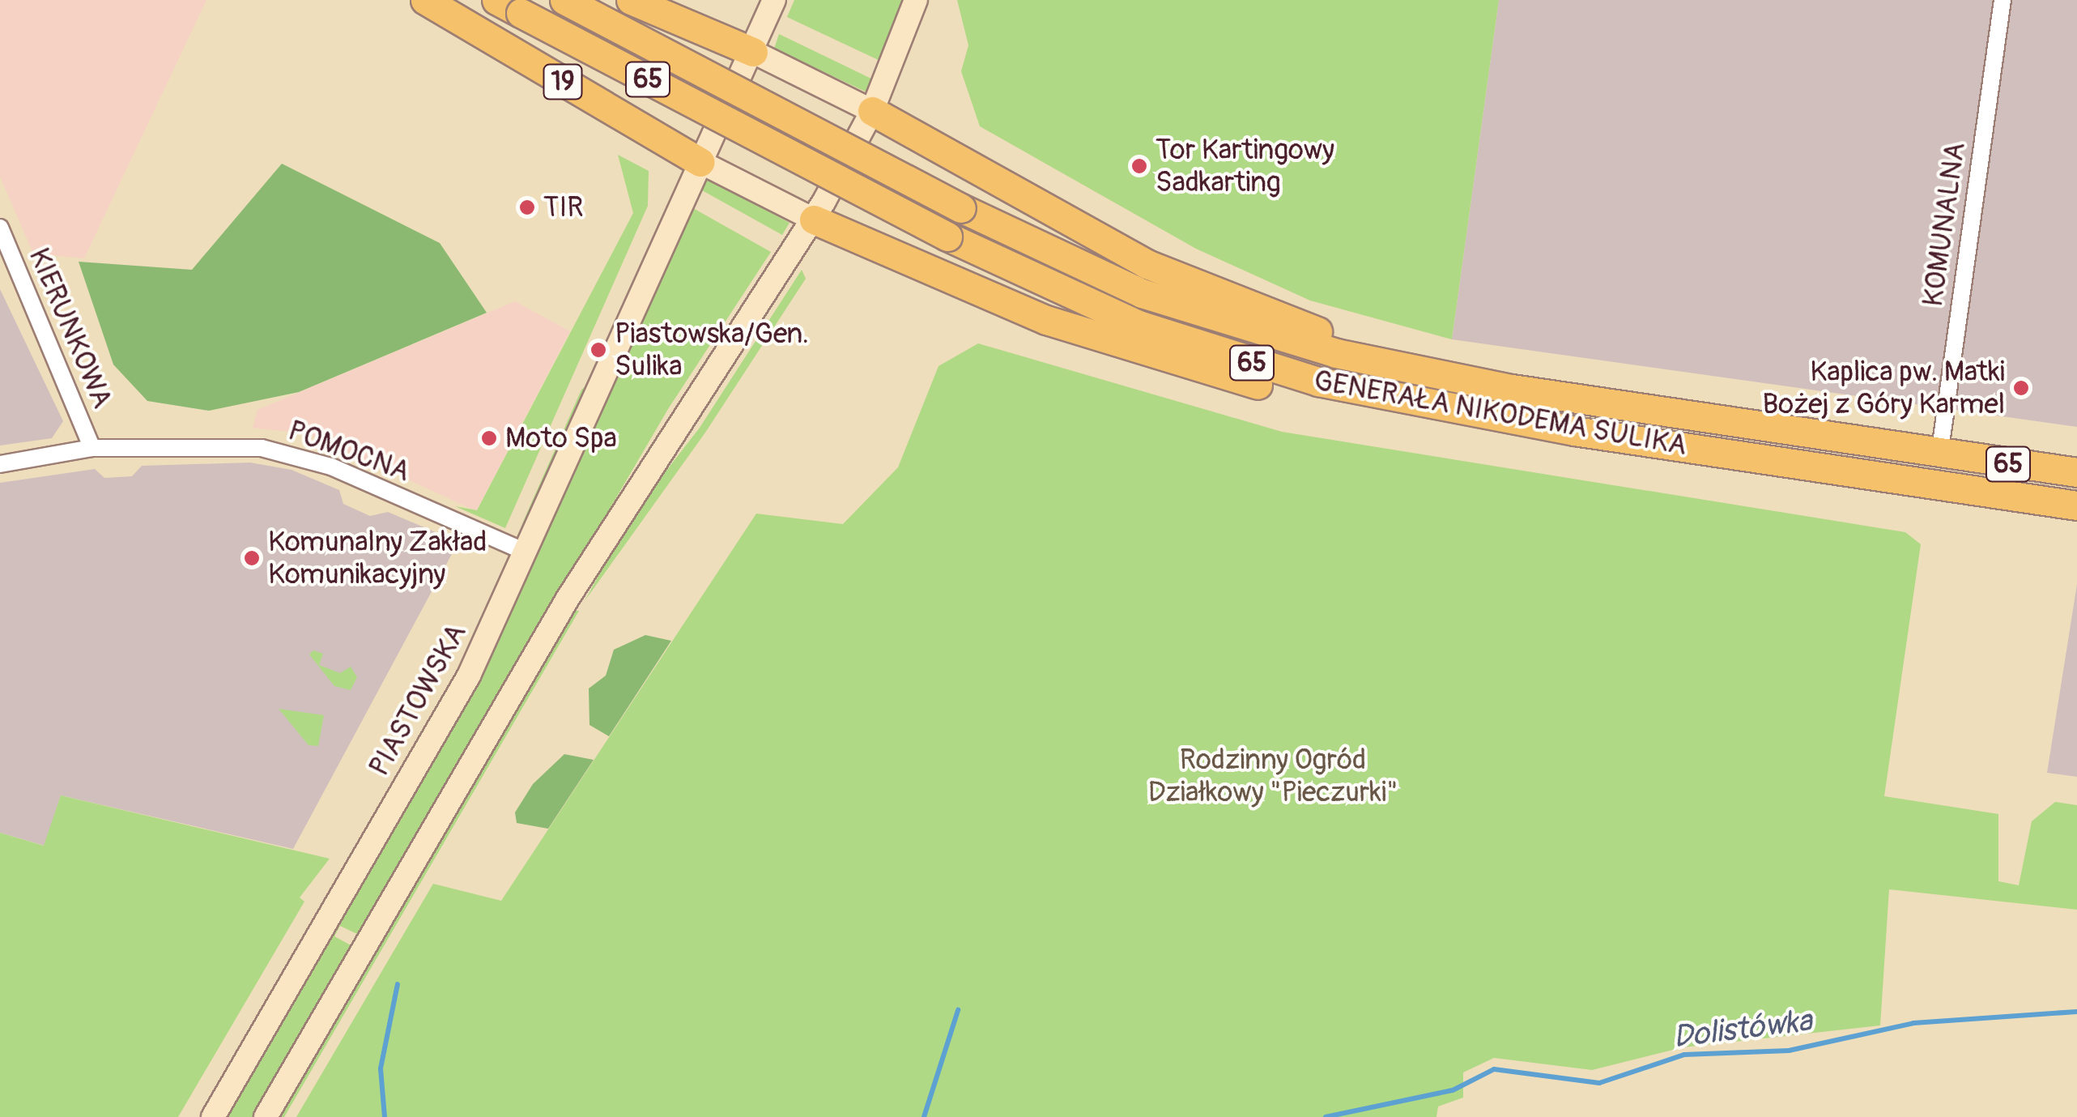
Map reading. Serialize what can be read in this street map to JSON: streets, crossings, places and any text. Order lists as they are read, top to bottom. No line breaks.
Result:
{"streets":{"highway":["65","19","GENERAŁA NIKODEMA SULIKA"],"main road":["PIASTOWSKA"],"street":["KOMUNALNA","KIERUNKOWA","POMOCNA"]},"crossings":[["19","PIASTOWSKA"],["KOMUNALNA","GENERAŁA NIKODEMA SULIKA"],["KIERUNKOWA","POMOCNA"],["POMOCNA","PIASTOWSKA"]],"water":["Dolistówka"],"parks":["Rodzinny Ogród Działkowy \"Pieczurki\""],"places":["Tor Kartingowy Sadkarting","TIR","Piastowska/Gen. Sulika","Kaplica pw. Matki Bożej z Góry Karmel","Moto Spa","Komunalny Zakład Komunikacyjny"]}
